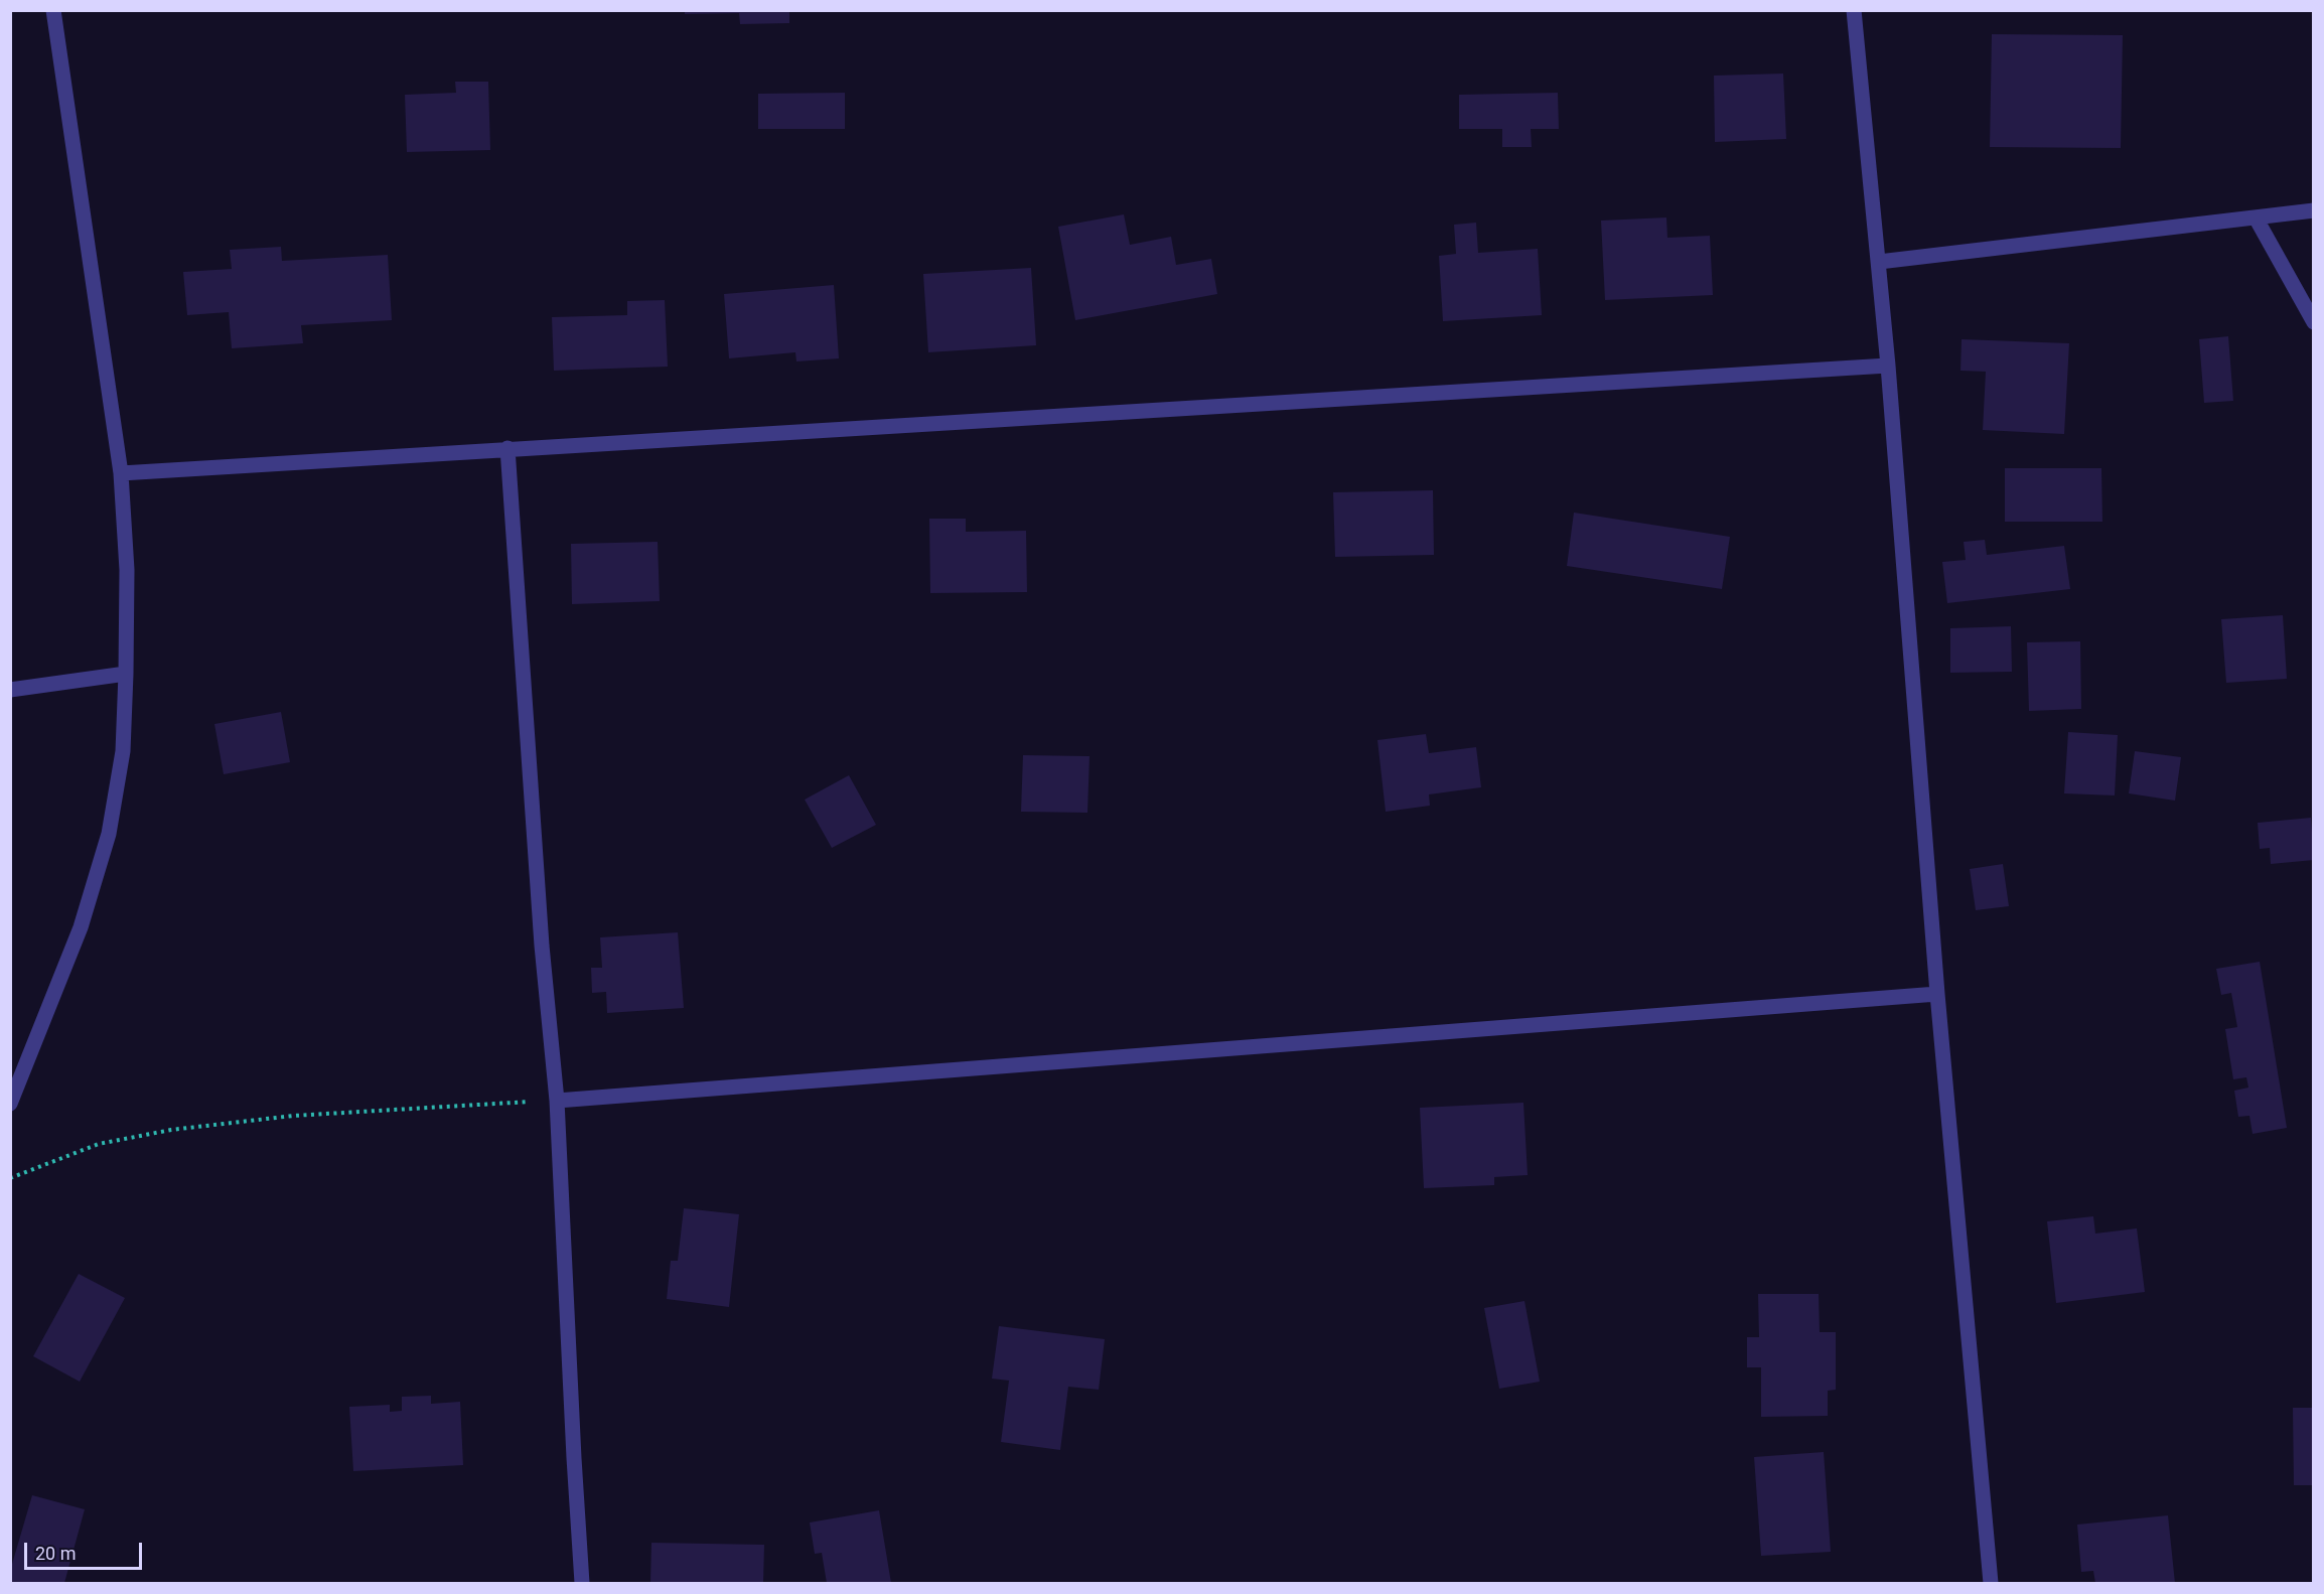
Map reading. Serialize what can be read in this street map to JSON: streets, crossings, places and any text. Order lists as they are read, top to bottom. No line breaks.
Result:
{"scale_bar":"20 m"}
